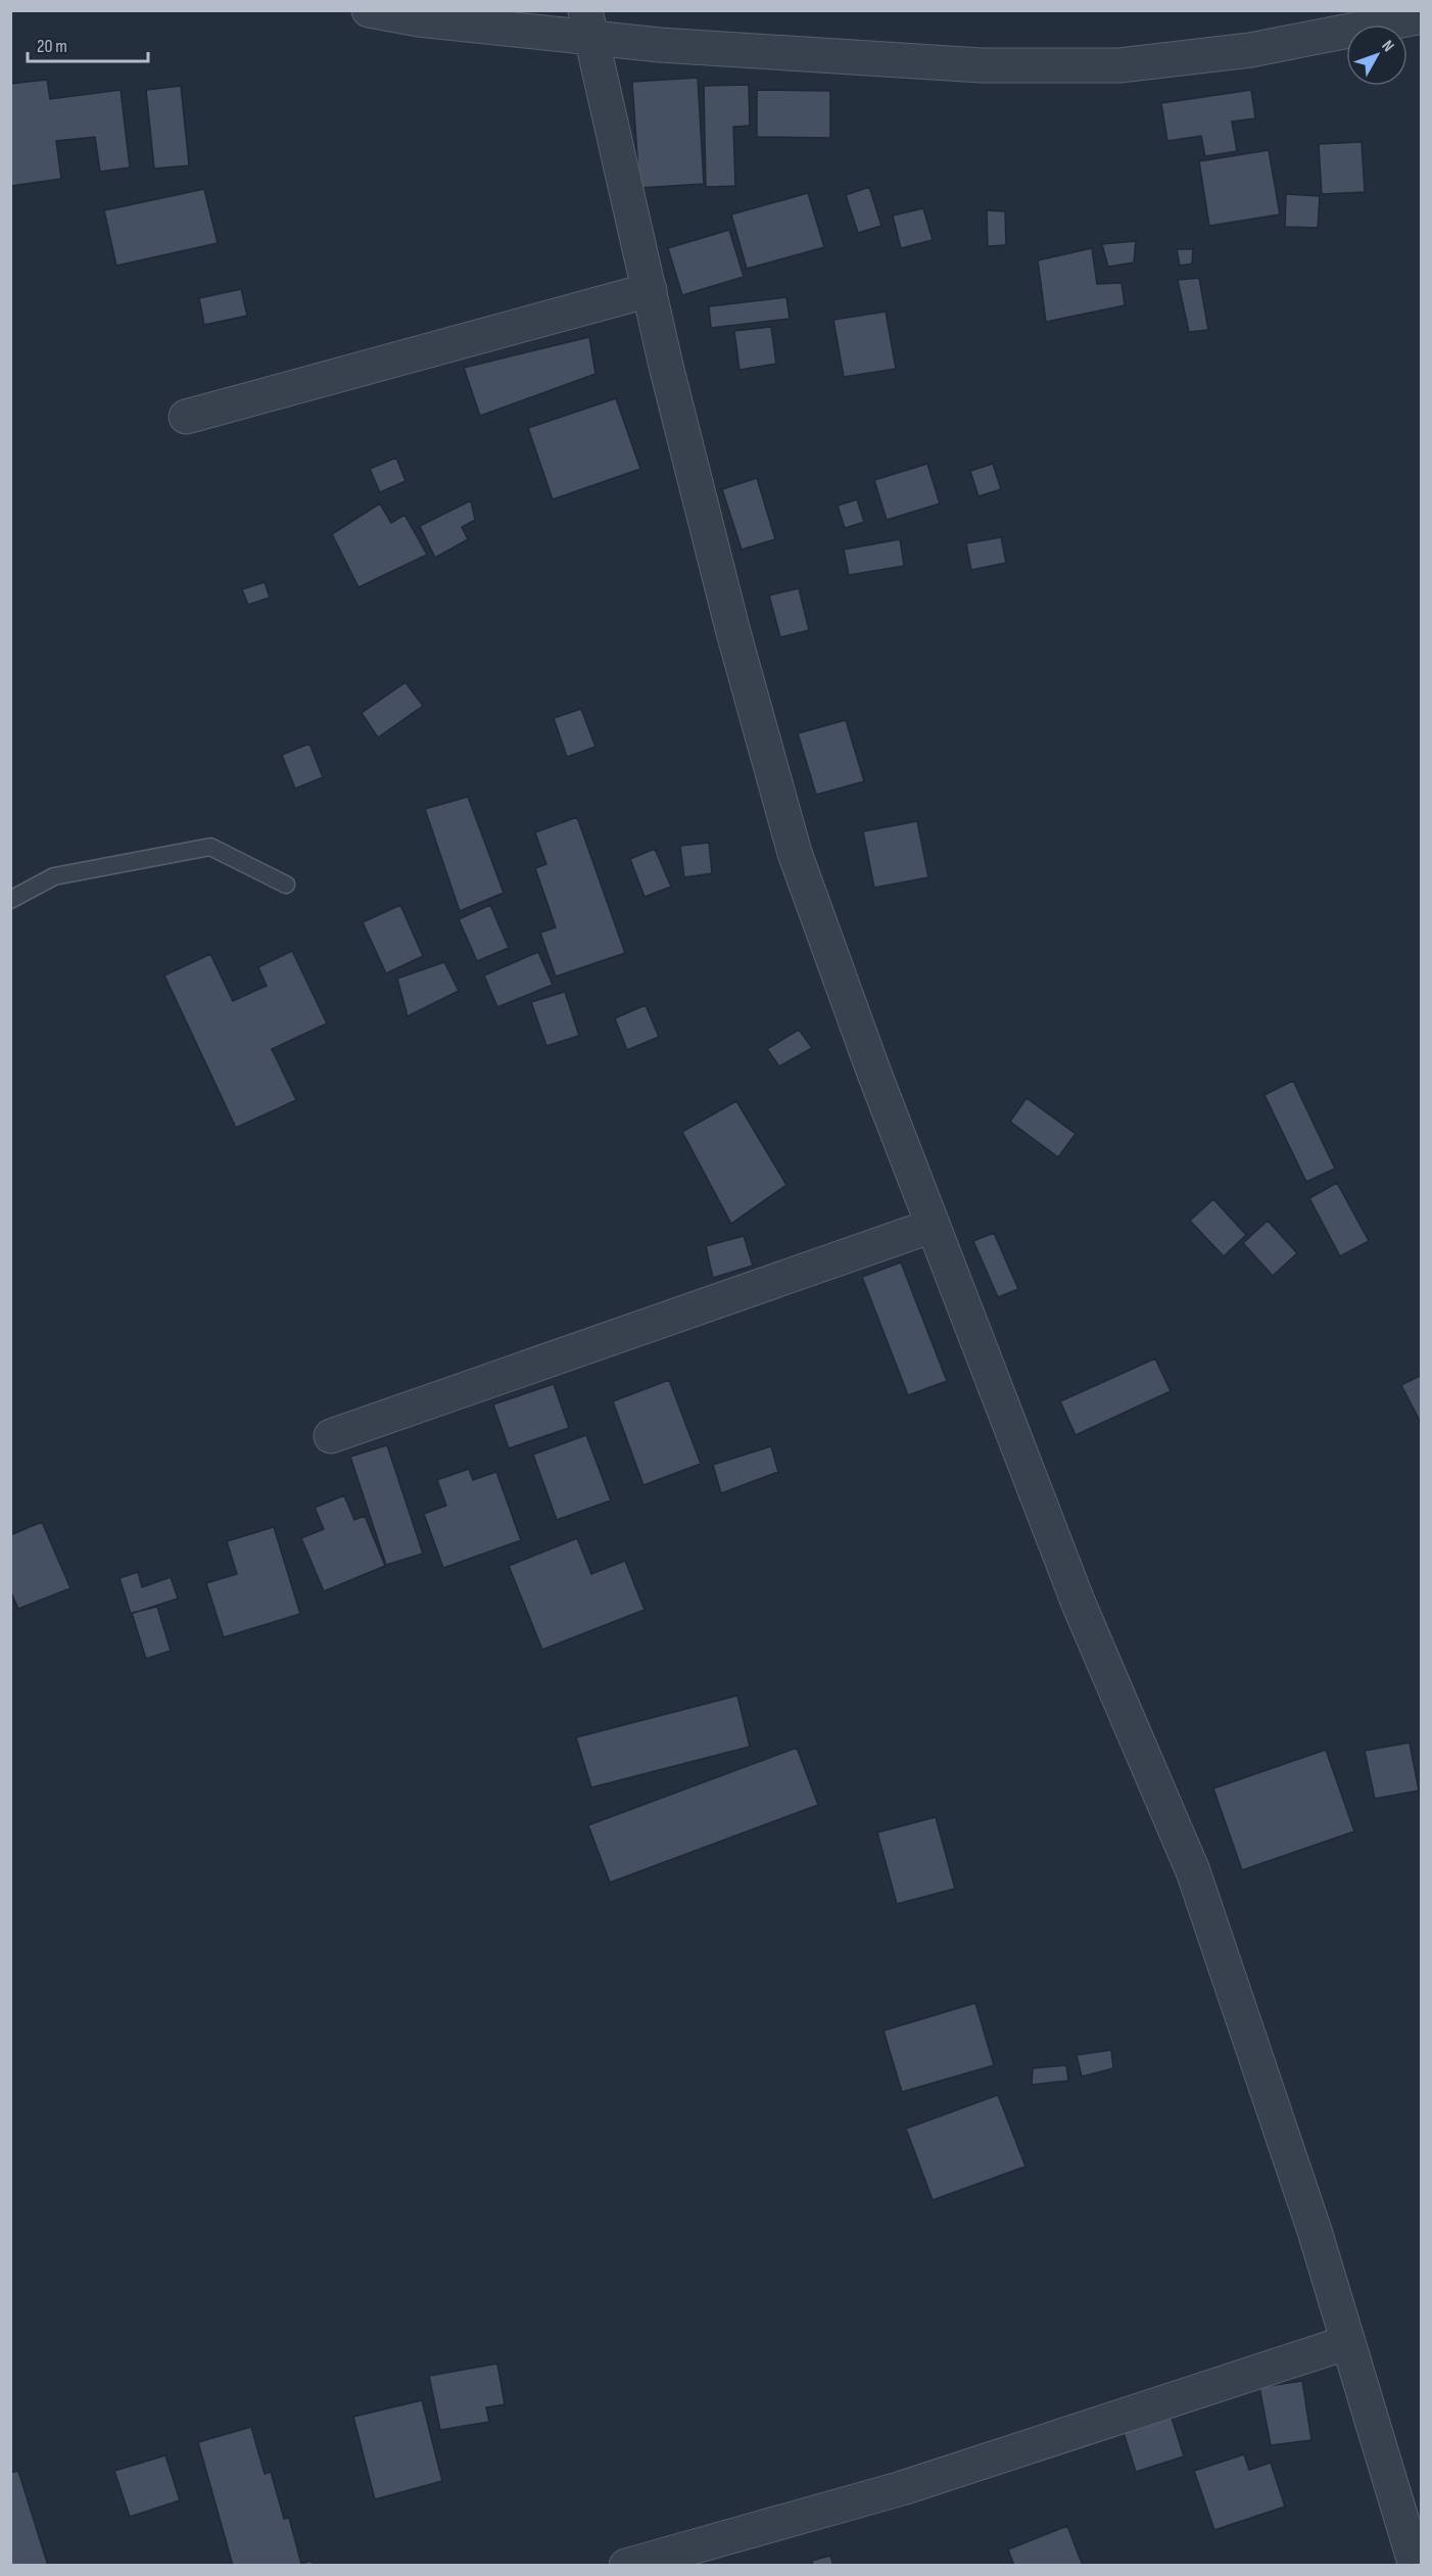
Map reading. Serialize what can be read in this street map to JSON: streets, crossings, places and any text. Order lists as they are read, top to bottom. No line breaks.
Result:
{"scale_bar":"20 m","north":"top right"}
